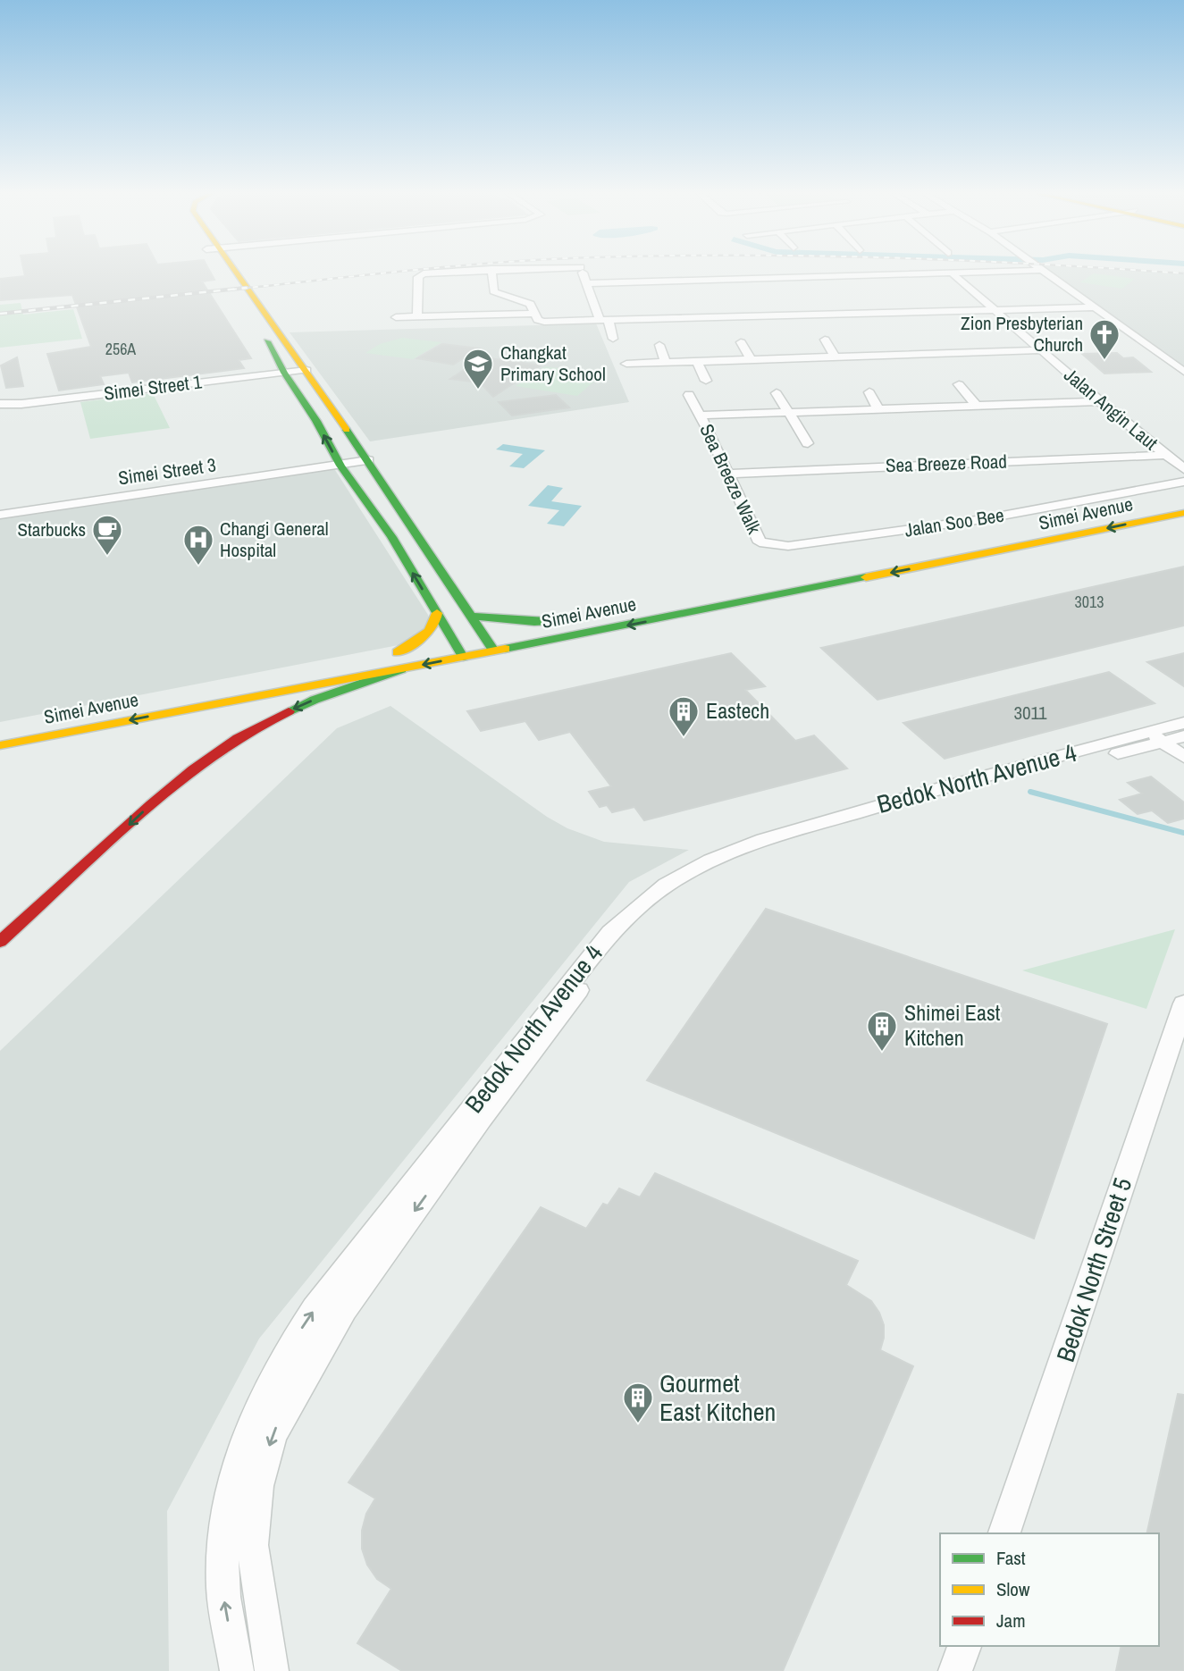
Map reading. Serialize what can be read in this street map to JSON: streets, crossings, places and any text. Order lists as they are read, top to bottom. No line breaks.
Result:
{"streets":{"main road":["Simei Avenue"],"street":["Simei Street 1","Jalan Angin Laut","Sea Breeze Road","Simei Street 3","Sea Breeze Walk","Jalan Soo Bee","Bedok North Avenue 4","Bedok North Street 5"]},"crossings":[["Jalan Angin Laut","Sea Breeze Road"],["Sea Breeze Road","Sea Breeze Walk"],["Sea Breeze Walk","Jalan Soo Bee"]],"places":{"church":["Zion Presbyterian Church"],"school or university":["Changkat Primary School"],"cafe":["Starbucks"],"hospital":["Changi General Hospital"],"building":["Eastech","Shimei East Kitchen","Gourmet East Kitchen"]},"house_numbers":["256A","3013","3011"],"legend":["Fast","Slow","Jam"]}
